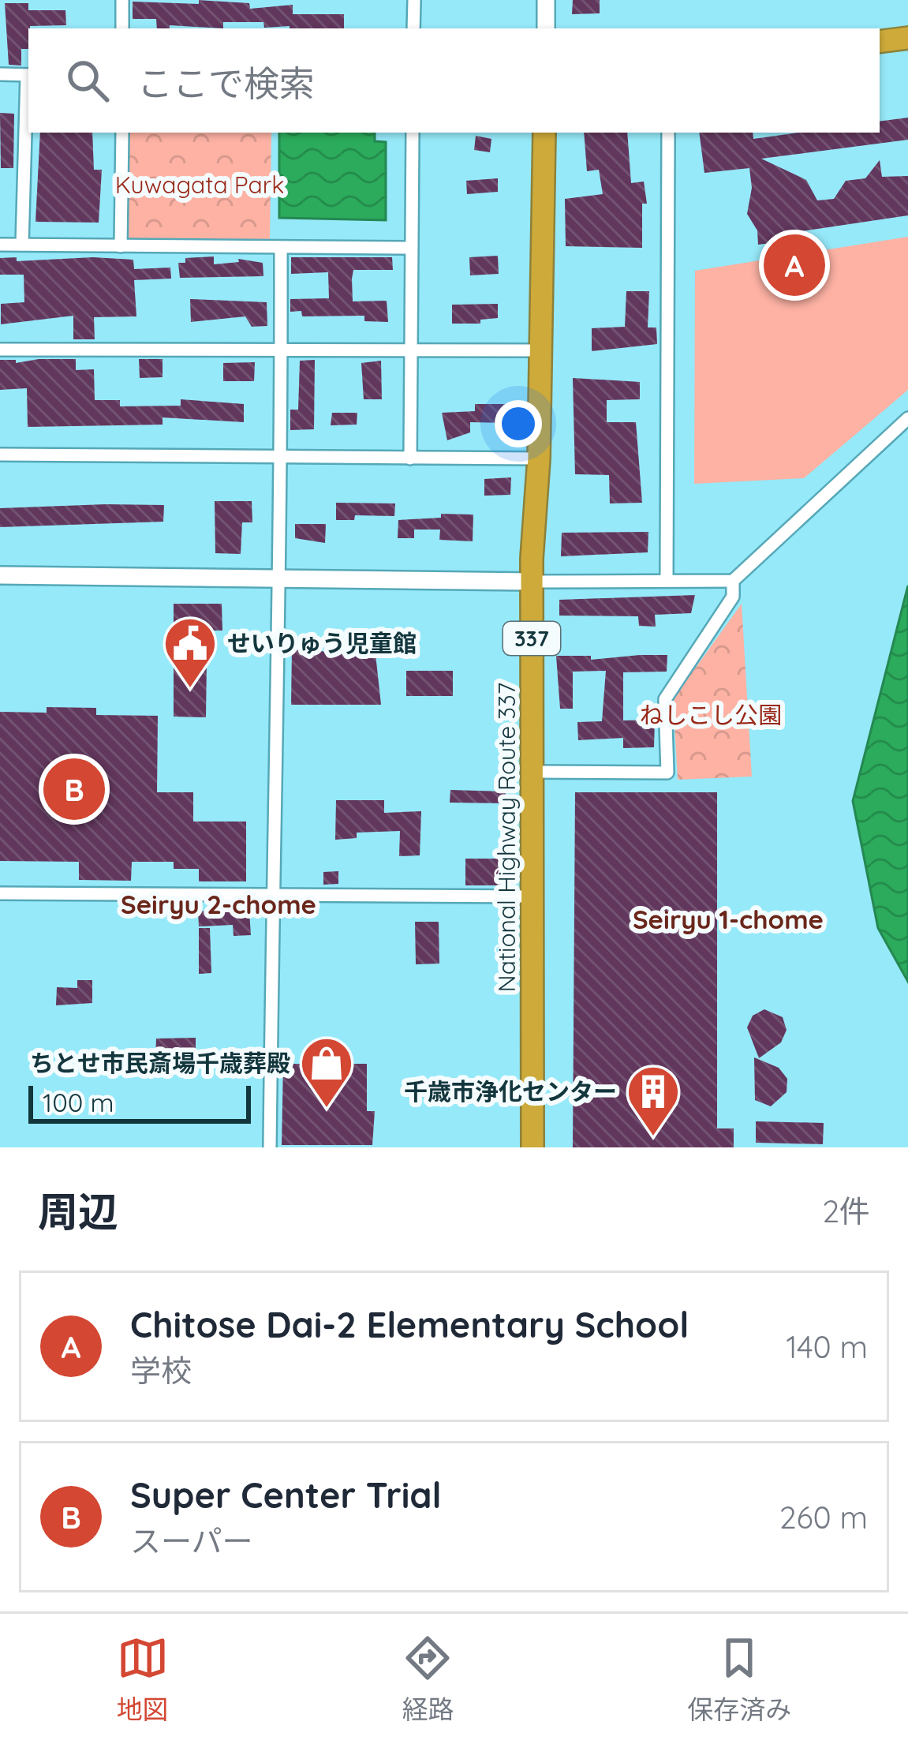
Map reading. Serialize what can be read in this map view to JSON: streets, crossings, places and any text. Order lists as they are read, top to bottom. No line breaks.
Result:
{"streets":{"highway":["337","National Highway Route 337"]},"districts":["Seiryu 2-chome","Seiryu 1-chome"],"parks":["Kuwagata Park","ねしこし公園"],"places":{"public building":["せいりゅう児童館"],"shop":["ちとせ市民斎場千歳葬殿"],"building":["千歳市浄化センター"]},"scale_bar":"100 m","page":{"search":"ここで検索","pins":["A","B"],"scale":"100 m","heading":["周辺","2件"],"list":[{"mark":"A","name":"Chitose Dai-2 Elementary School","note":"学校","value":"140 m"},{"mark":"B","name":"Super Center Trial","note":"スーパー","value":"260 m"}],"nav":["地図","経路","保存済み"]}}
